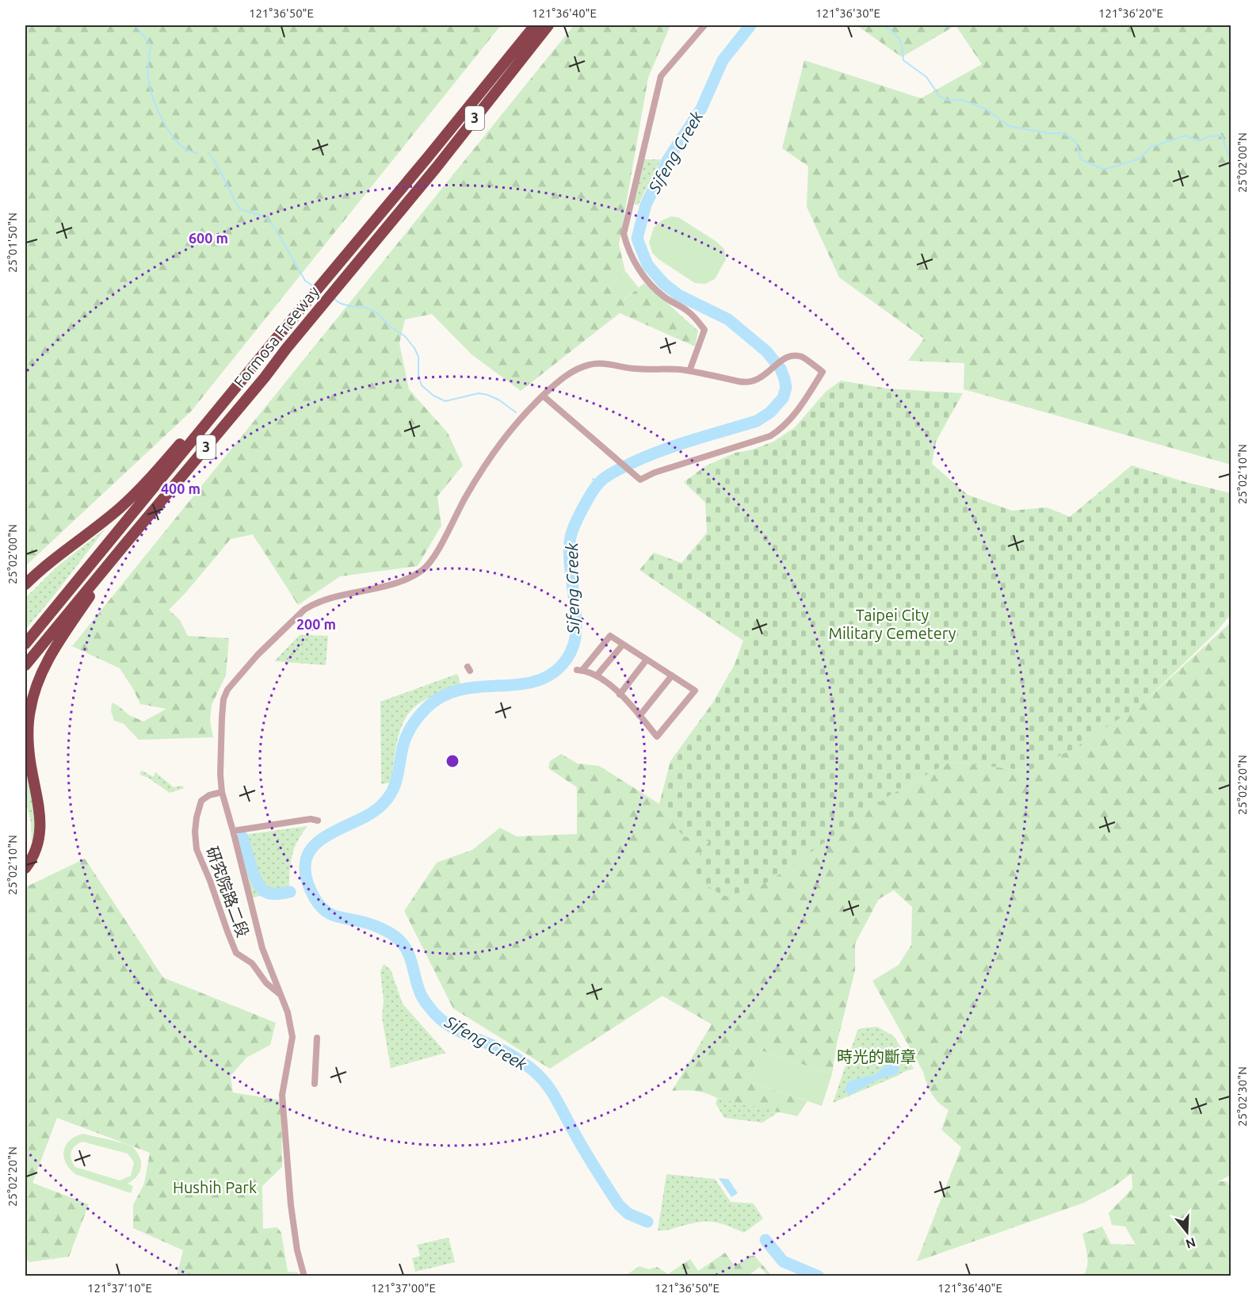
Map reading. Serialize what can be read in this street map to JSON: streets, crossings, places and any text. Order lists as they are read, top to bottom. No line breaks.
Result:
{"streets":{"highway":["3","Formosa Freeway"],"street":["研究院路二段"]},"water":["Sifeng Creek"],"parks":["Taipei City Military Cemetery","時光的斷章","Hushih Park"],"north":"bottom","coordinates":["121°36'50\"E","121°36'40\"E","121°36'30\"E","121°36'20\"E","25°02'00\"N","25°01'50\"N","25°02'10\"N","25°02'20\"N","25°02'30\"N","121°37'10\"E","121°37'00\"E"],"rings":["600 m","400 m","200 m"]}
